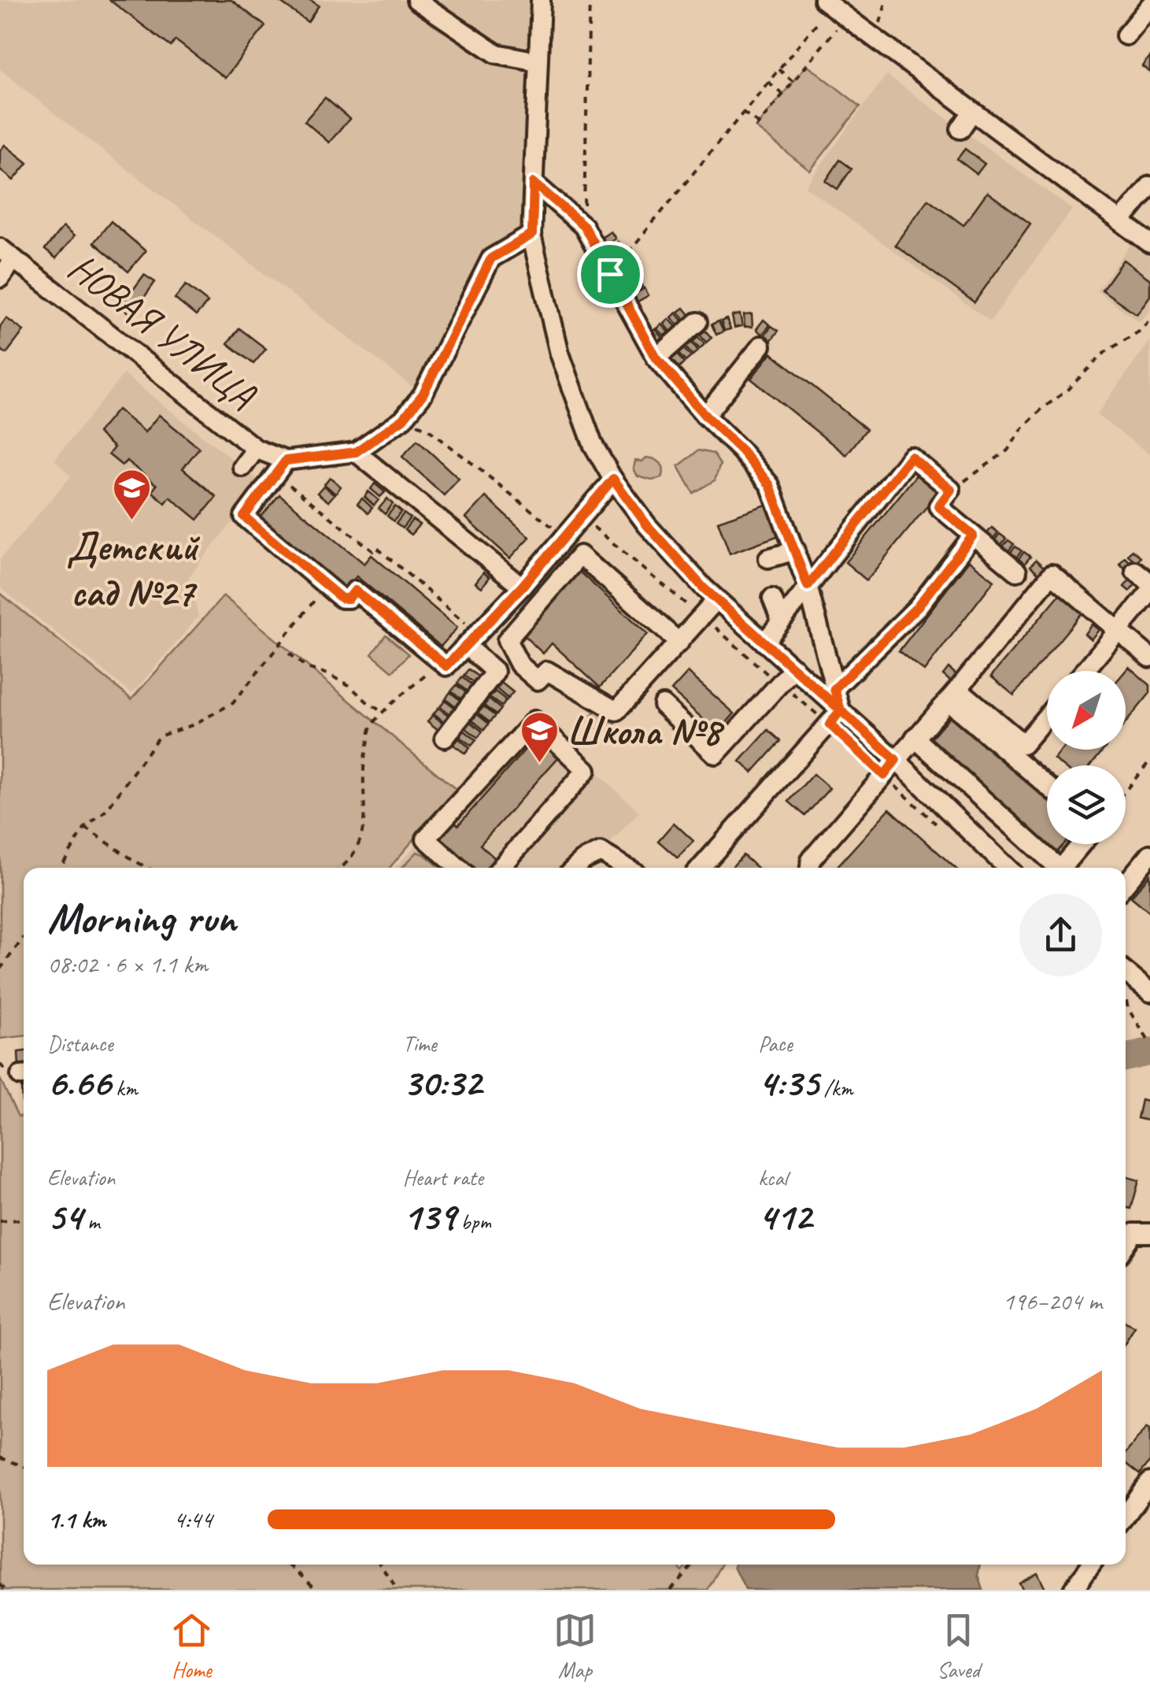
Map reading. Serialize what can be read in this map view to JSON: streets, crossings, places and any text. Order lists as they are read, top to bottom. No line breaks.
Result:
{"streets":{"street":["НОВАЯ УЛИЦА"]},"places":{"school or university":["Детский сад №27","Школа №8"]},"north":"bottom left","page":{"heading":["Morning run","08:02 · 6 × 1.1 km"],"stats":[["Distance","6.66 km"],["Time","30:32"],["Pace","4:35 /km"],["Elevation","54 m"],["Heart rate","139 bpm"],["kcal","412"]],"chart":["Elevation","196–204 m"],"list":[{"name":"1.1 km","note":"4:44"}],"tabs":["Home","Map","Saved"]}}
